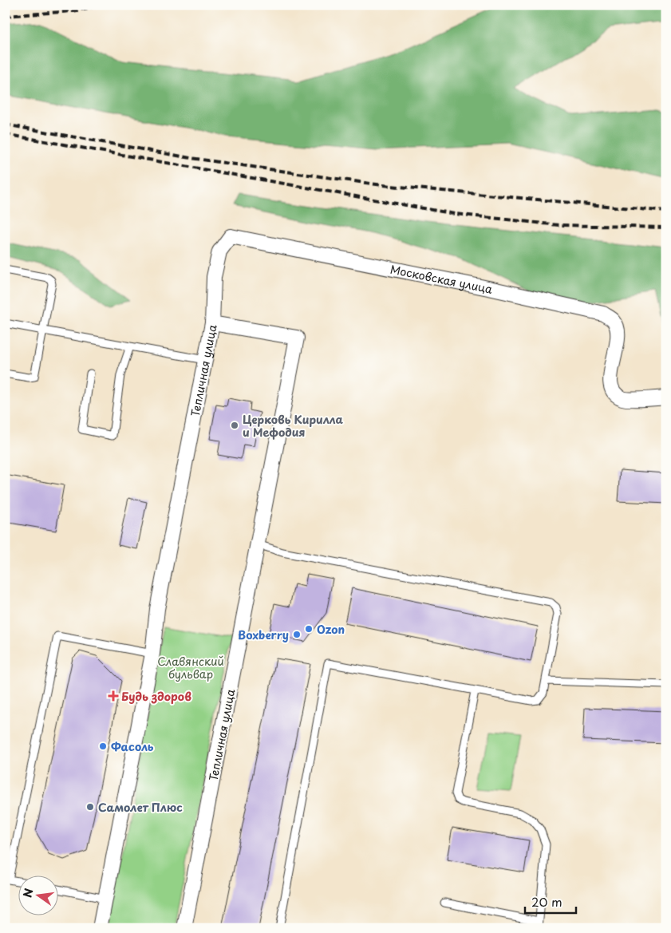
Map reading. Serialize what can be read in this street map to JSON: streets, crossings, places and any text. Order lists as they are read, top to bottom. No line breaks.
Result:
{"streets":{"street":["Московская улица","Тепличная улица"]},"crossings":[["Московская улица","Тепличная улица"]],"parks":["Славянский бульвар"],"places":{"other":["Церковь Кирилла и Мефодия","Ozon","Boxberry","Фасоль","Самолет Плюс"],"health":["Будь здоров"]},"scale_bar":"20 m","north":"left"}
